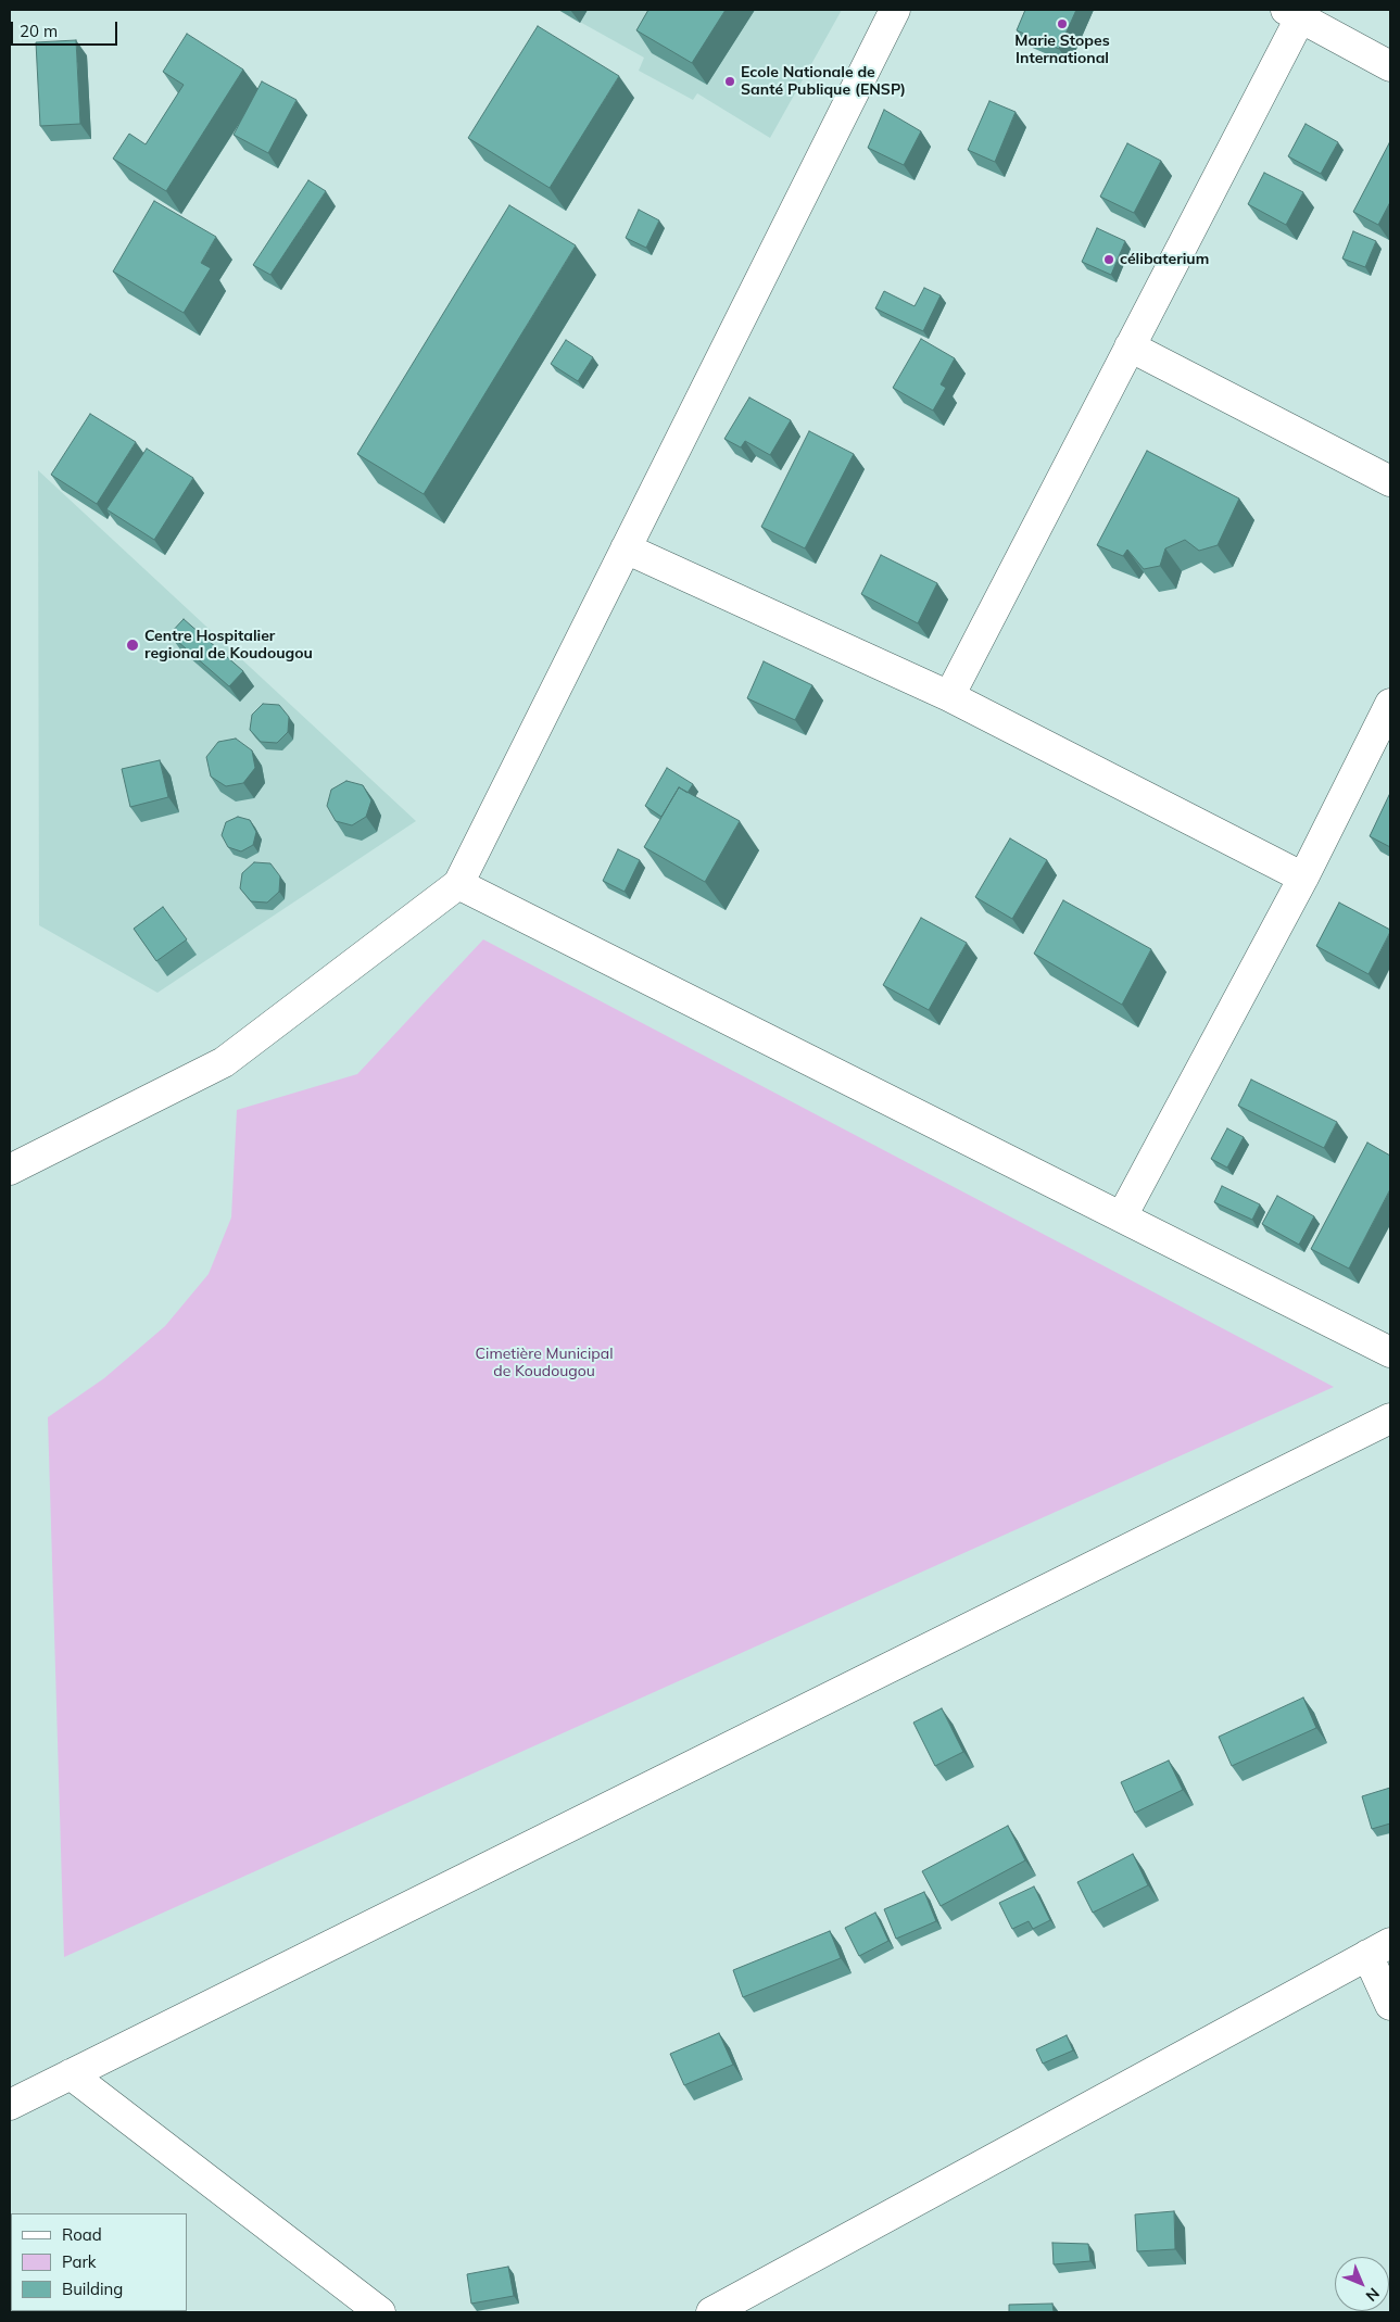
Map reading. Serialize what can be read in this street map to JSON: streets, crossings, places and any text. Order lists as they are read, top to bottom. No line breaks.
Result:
{"parks":["Cimetière Municipal de Koudougou"],"places":["Marie Stopes International","Ecole Nationale de Santé Publique (ENSP)","célibaterium","Centre Hospitalier regional de Koudougou"],"legend":["Road","Park","Building"],"scale_bar":"20 m","north":"bottom right"}
